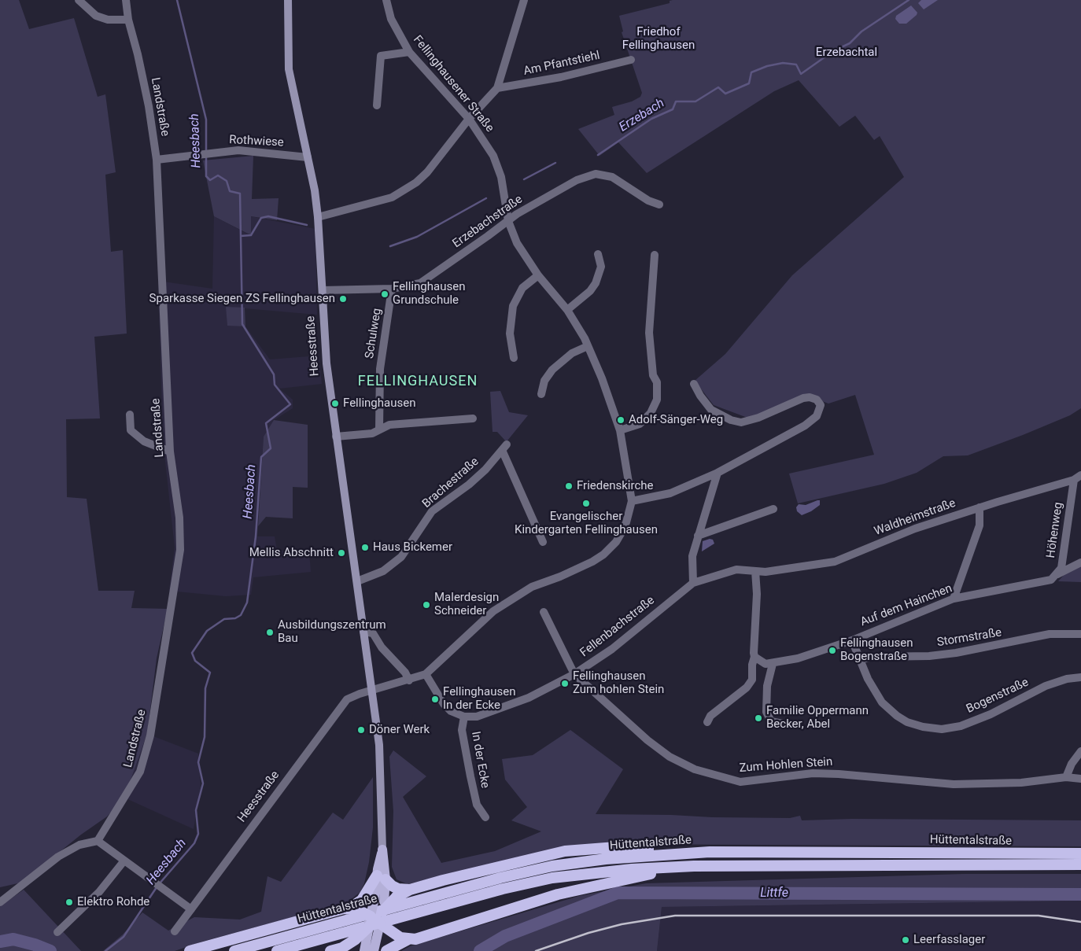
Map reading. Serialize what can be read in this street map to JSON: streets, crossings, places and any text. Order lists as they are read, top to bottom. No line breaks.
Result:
{"streets":{"highway":["Hüttentalstraße"],"main road":["Heesstraße"],"street":["Am Pfantstiehl","Fellinghausener Straße","Landstraße","Rothwiese","Erzebachstraße","Schulweg","Brachestraße","Waldheimstraße","Höhenweg","Auf dem Hainchen","Fellenbachstraße","Stormstraße","Bogenstraße","In der Ecke","Zum Hohlen Stein"]},"crossings":[["Fellinghausener Straße","Erzebachstraße"],["Fellinghausener Straße","Heesstraße"],["Fellinghausener Straße","In der Ecke"],["Landstraße","Rothwiese"],["Rothwiese","Heesstraße"],["Erzebachstraße","Schulweg"],["Erzebachstraße","Heesstraße"],["Heesstraße","Brachestraße"],["Waldheimstraße","Höhenweg"],["Höhenweg","Auf dem Hainchen"],["Auf dem Hainchen","Bogenstraße"],["Fellenbachstraße","In der Ecke"],["Fellenbachstraße","Zum Hohlen Stein"],["Stormstraße","Bogenstraße"]],"districts":["FELLINGHAUSEN"],"water":["Erzebach","Heesbach","Littfe"],"parks":["Friedhof Fellinghausen","Erzebachtal"],"places":["Fellinghausen Grundschule","Sparkasse Siegen ZS Fellinghausen","Fellinghausen","Adolf-Sänger-Weg","Friedenskirche","Evangelischer Kindergarten Fellinghausen","Haus Bickemer","Mellis Abschnitt","Malerdesign Schneider","Ausbildungszentrum Bau","Fellinghausen Bogenstraße","Fellinghausen Zum hohlen Stein","Fellinghausen In der Ecke","Familie Oppermann Becker, Abel","Döner Werk","Elektro Rohde","Leerfasslager"]}
